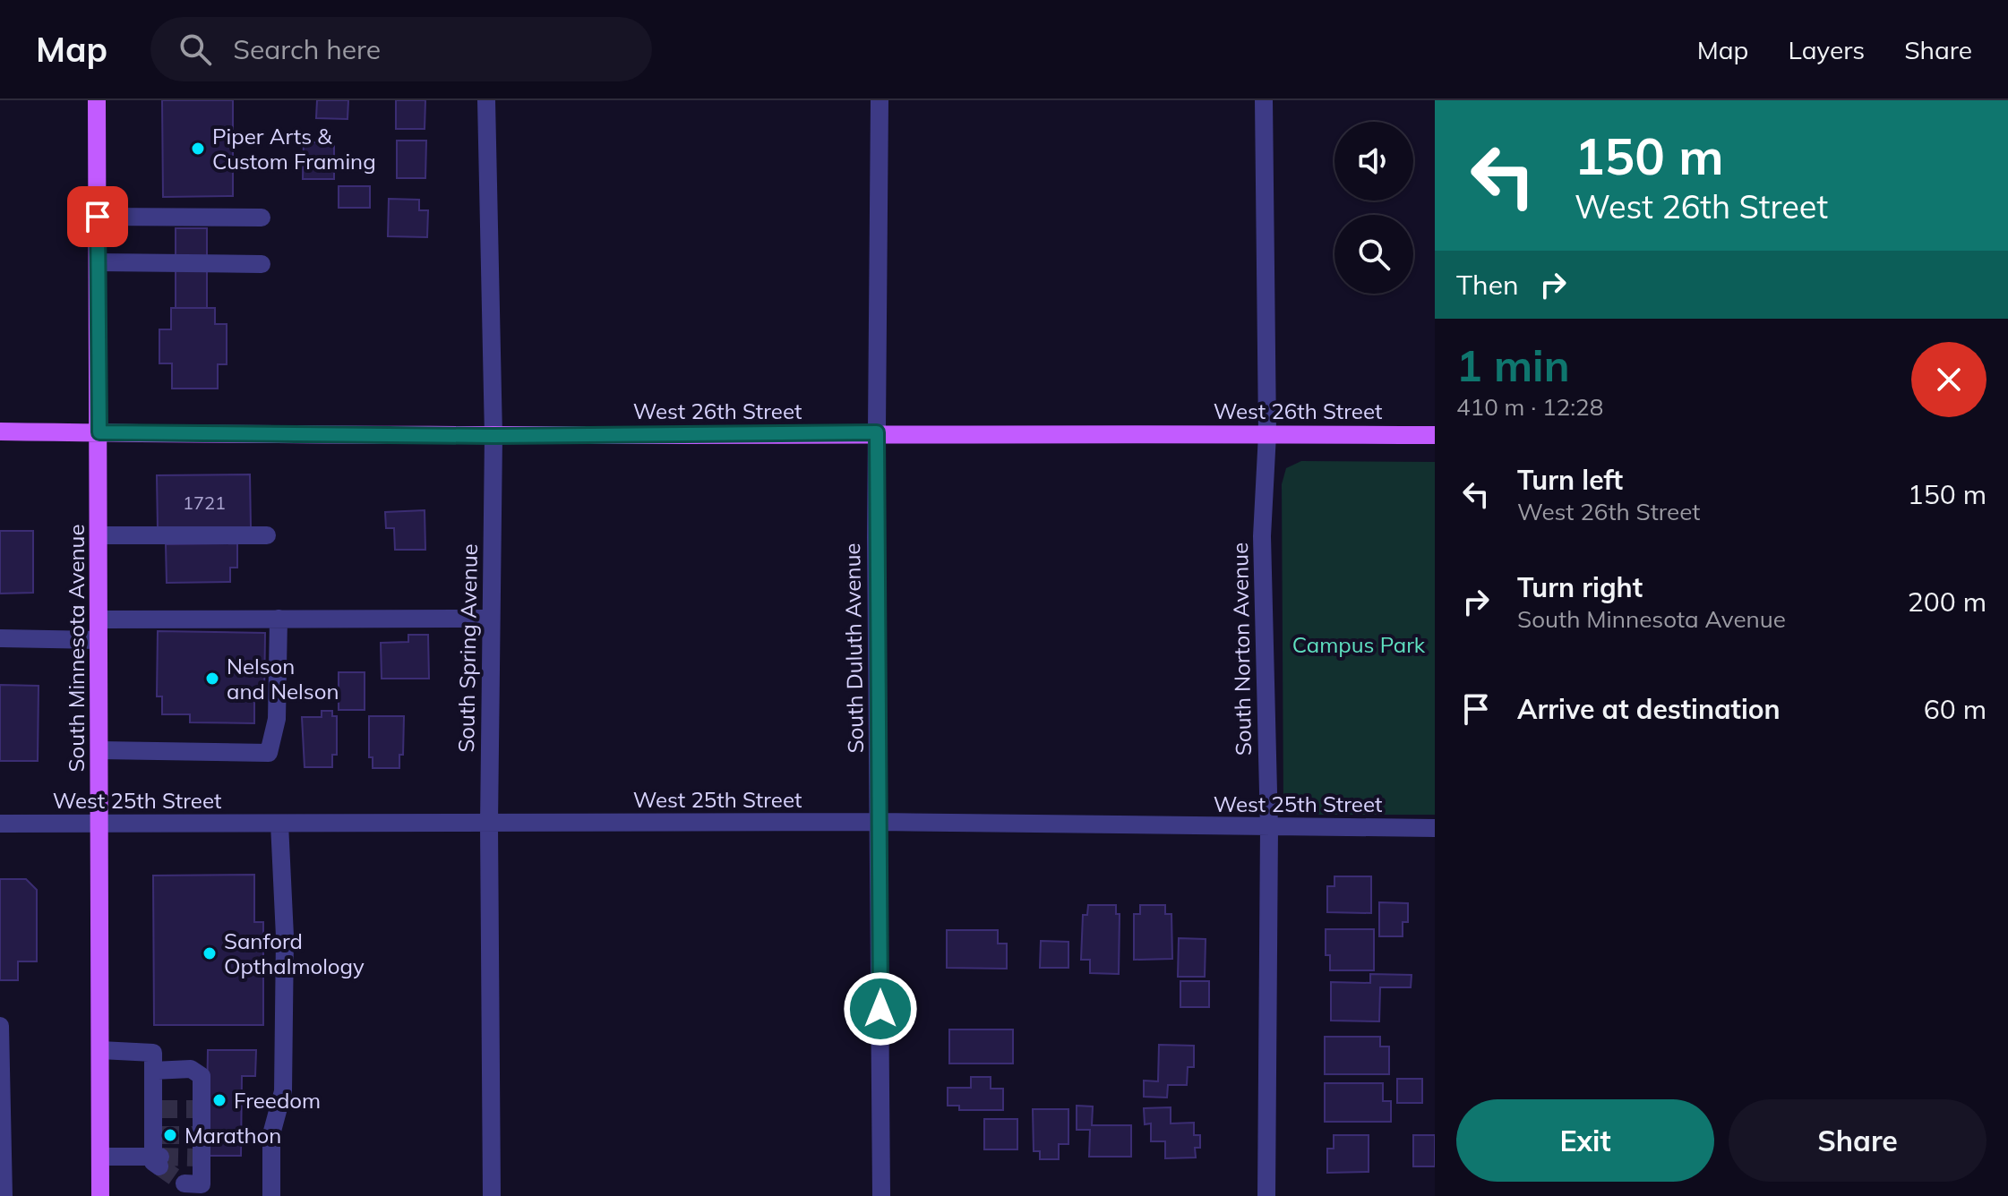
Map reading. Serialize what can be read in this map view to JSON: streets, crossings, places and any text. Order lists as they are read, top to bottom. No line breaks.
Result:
{"streets":{"main road":["West 26th Street","South Minnesota Avenue"],"street":["South Spring Avenue","South Duluth Avenue","South Norton Avenue","West 25th Street"]},"crossings":[["West 26th Street","South Minnesota Avenue"],["West 26th Street","South Spring Avenue"],["West 26th Street","South Duluth Avenue"],["West 26th Street","South Norton Avenue"],["South Minnesota Avenue","West 25th Street"],["South Spring Avenue","West 25th Street"],["South Duluth Avenue","West 25th Street"],["South Norton Avenue","West 25th Street"]],"parks":["Campus Park"],"places":["Piper Arts & Custom Framing","Nelson and Nelson","Sanford Opthalmology","Freedom","Marathon"],"house_numbers":["1721"],"page":{"header":"Map","search":"Search here","nav":["Map","Layers","Share"],"turn":["150 m","West 26th Street"],"then":"Then","heading":["1 min","410 m · 12:28"],"list":[{"name":"Turn left","note":"West 26th Street","value":"150 m"},{"name":"Turn right","note":"South Minnesota Avenue","value":"200 m"},{"name":"Arrive at destination","value":"60 m"}],"buttons":["Exit","Share"]}}
